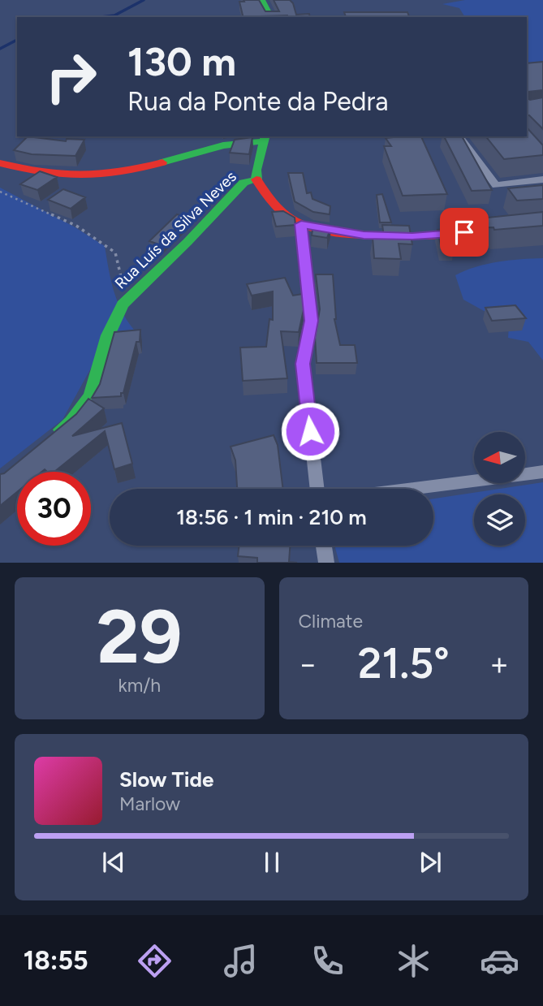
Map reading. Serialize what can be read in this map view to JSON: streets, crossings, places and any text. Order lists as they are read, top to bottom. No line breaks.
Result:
{"streets":{"street":["Rua Luís da Silva Neves"]},"north":"left","page":{"turn":["130 m","Rua da Ponte da Pedra"],"limit":"30","trip":"18:56 · 1 min · 210 m","tile":[["29","km/h"],"Climate"],"heat":["−","21.5°","+"],"song":["Slow Tide","Marlow"],"tabs":"18:55"}}
